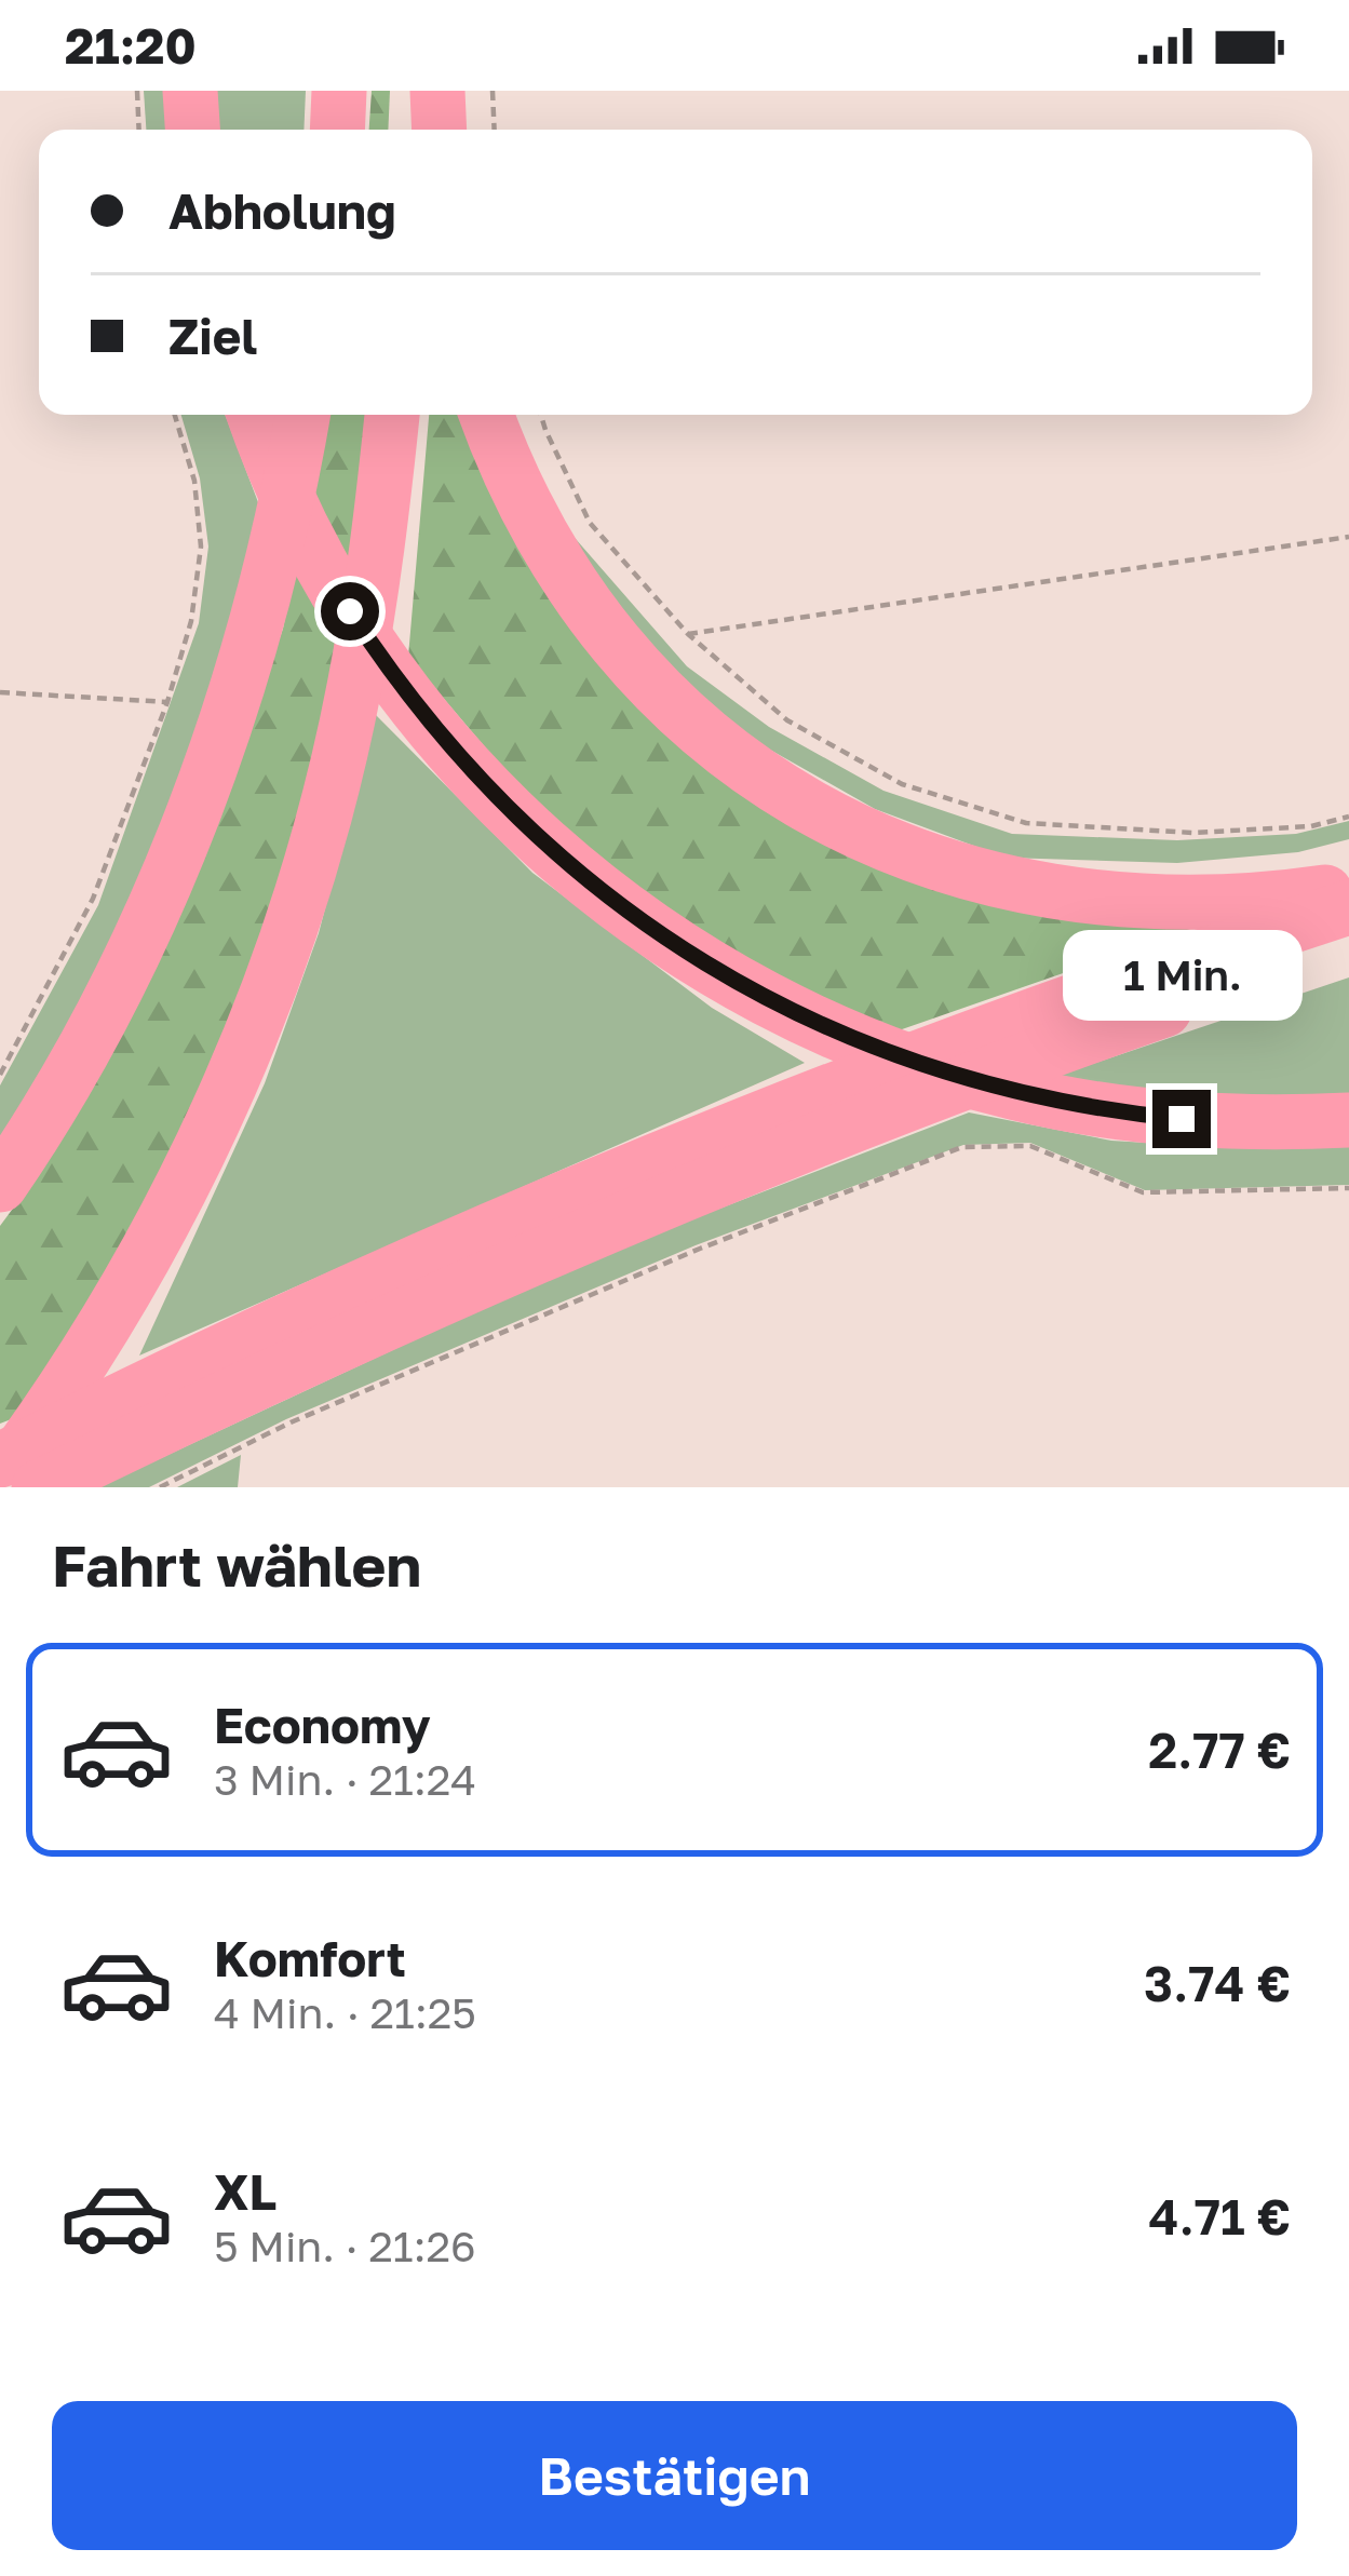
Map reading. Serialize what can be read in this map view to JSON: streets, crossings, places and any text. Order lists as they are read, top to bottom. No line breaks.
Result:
{"page":{"status":"21:20","banner":["Abholung","Ziel"],"bubble":"1 Min.","heading":"Fahrt wählen","list":[{"name":"Economy","note":"3 Min. · 21:24","value":"2.77 €"},{"name":"Komfort","note":"4 Min. · 21:25","value":"3.74 €"},{"name":"XL","note":"5 Min. · 21:26","value":"4.71 €"}],"buttons":"Bestätigen"}}
